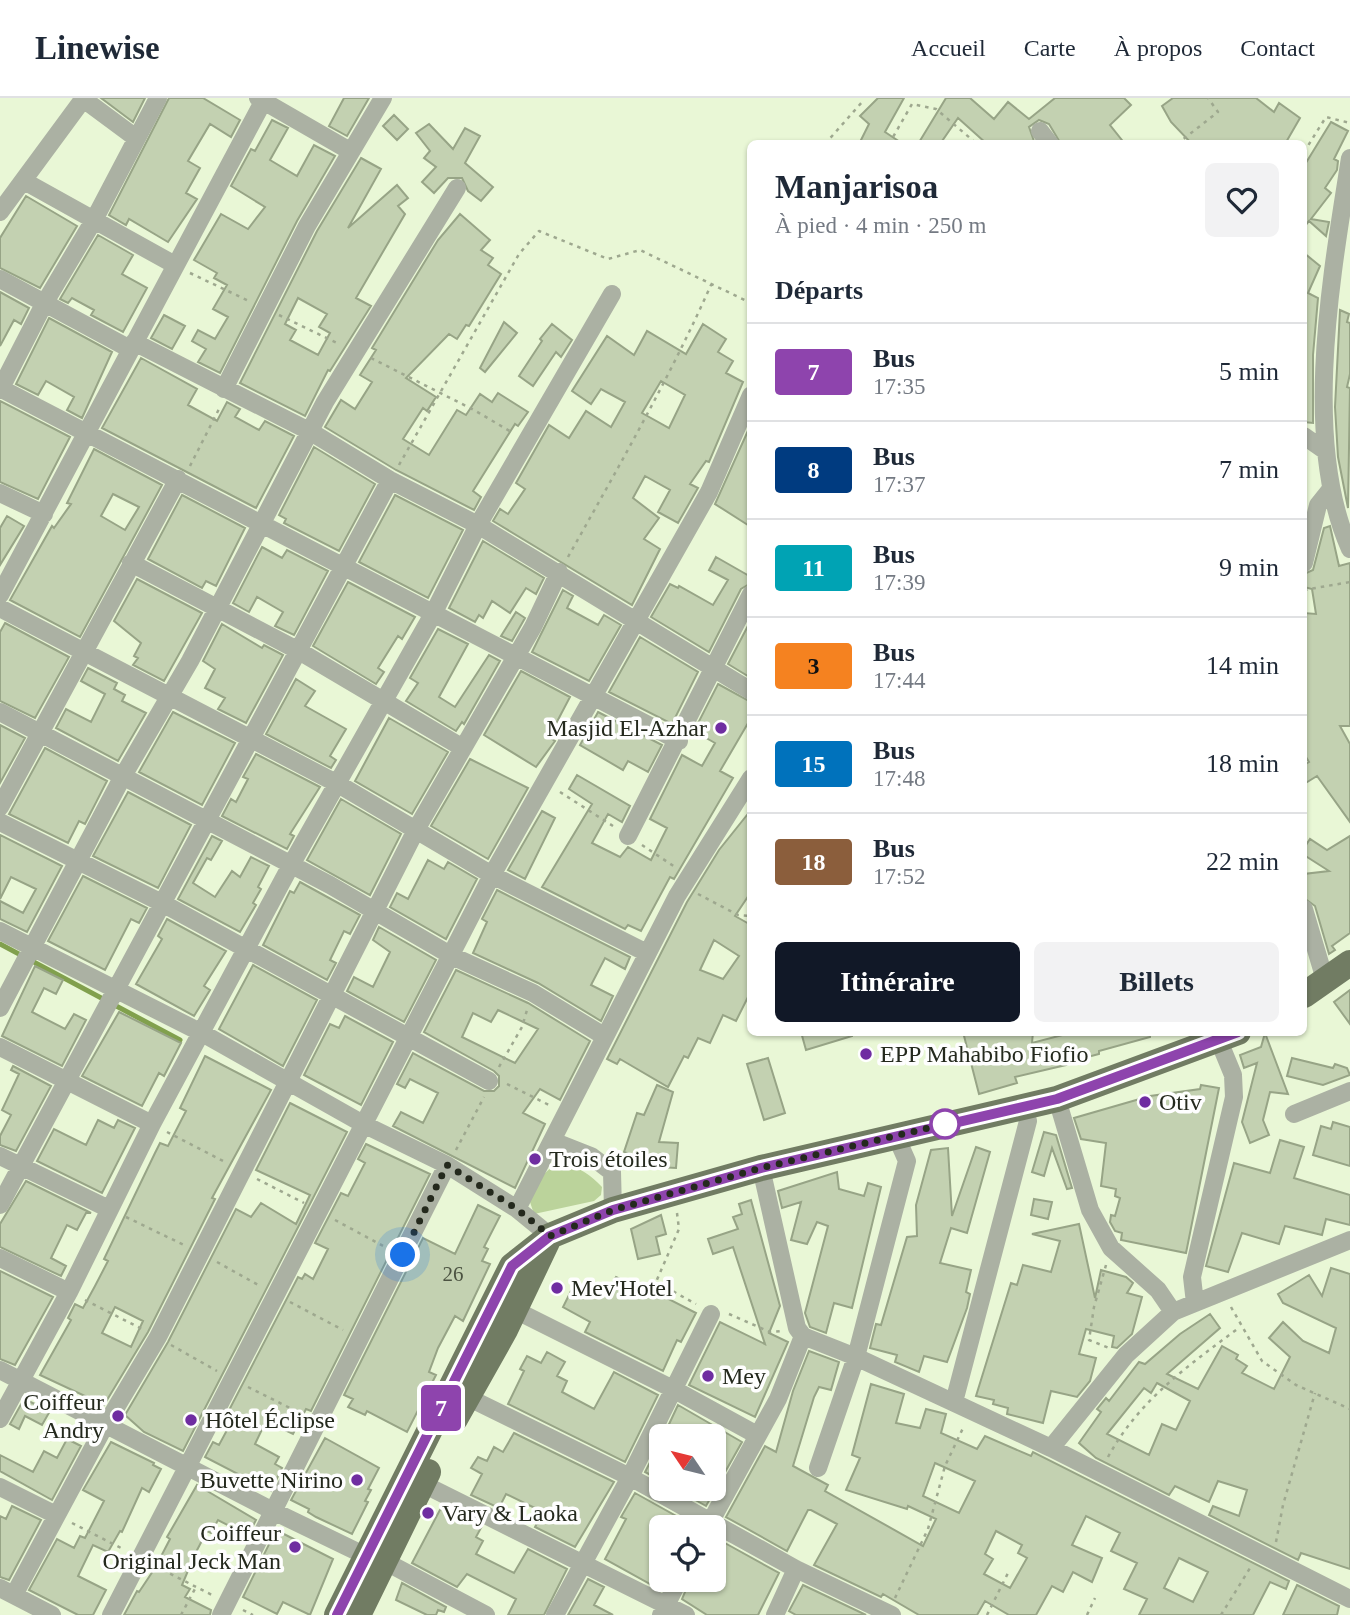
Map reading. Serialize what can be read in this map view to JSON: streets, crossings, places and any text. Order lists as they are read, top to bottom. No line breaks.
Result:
{"places":["Masjid El-Azhar","EPP Mahabibo Fiofio","Otiv","Trois étoiles","Mev'Hotel","Mey","Coiffeur Andry","Hôtel Éclipse","Buvette Nirino","Vary & Laoka","Coiffeur Original Jeck Man"],"lines":["bus line 7"],"house_numbers":["26"],"north":"top left","page":{"header":"Linewise","nav":["Accueil","Carte","À propos","Contact"],"on_map":"7","heading":[["Manjarisoa","À pied · 4 min · 250 m"],"Départs"],"list":[{"mark":"7","name":"Bus","note":"17:35","value":"5 min"},{"mark":"8","name":"Bus","note":"17:37","value":"7 min"},{"mark":"11","name":"Bus","note":"17:39","value":"9 min"},{"mark":"3","name":"Bus","note":"17:44","value":"14 min"},{"mark":"15","name":"Bus","note":"17:48","value":"18 min"},{"mark":"18","name":"Bus","note":"17:52","value":"22 min"}],"buttons":["Itinéraire","Billets"]}}
